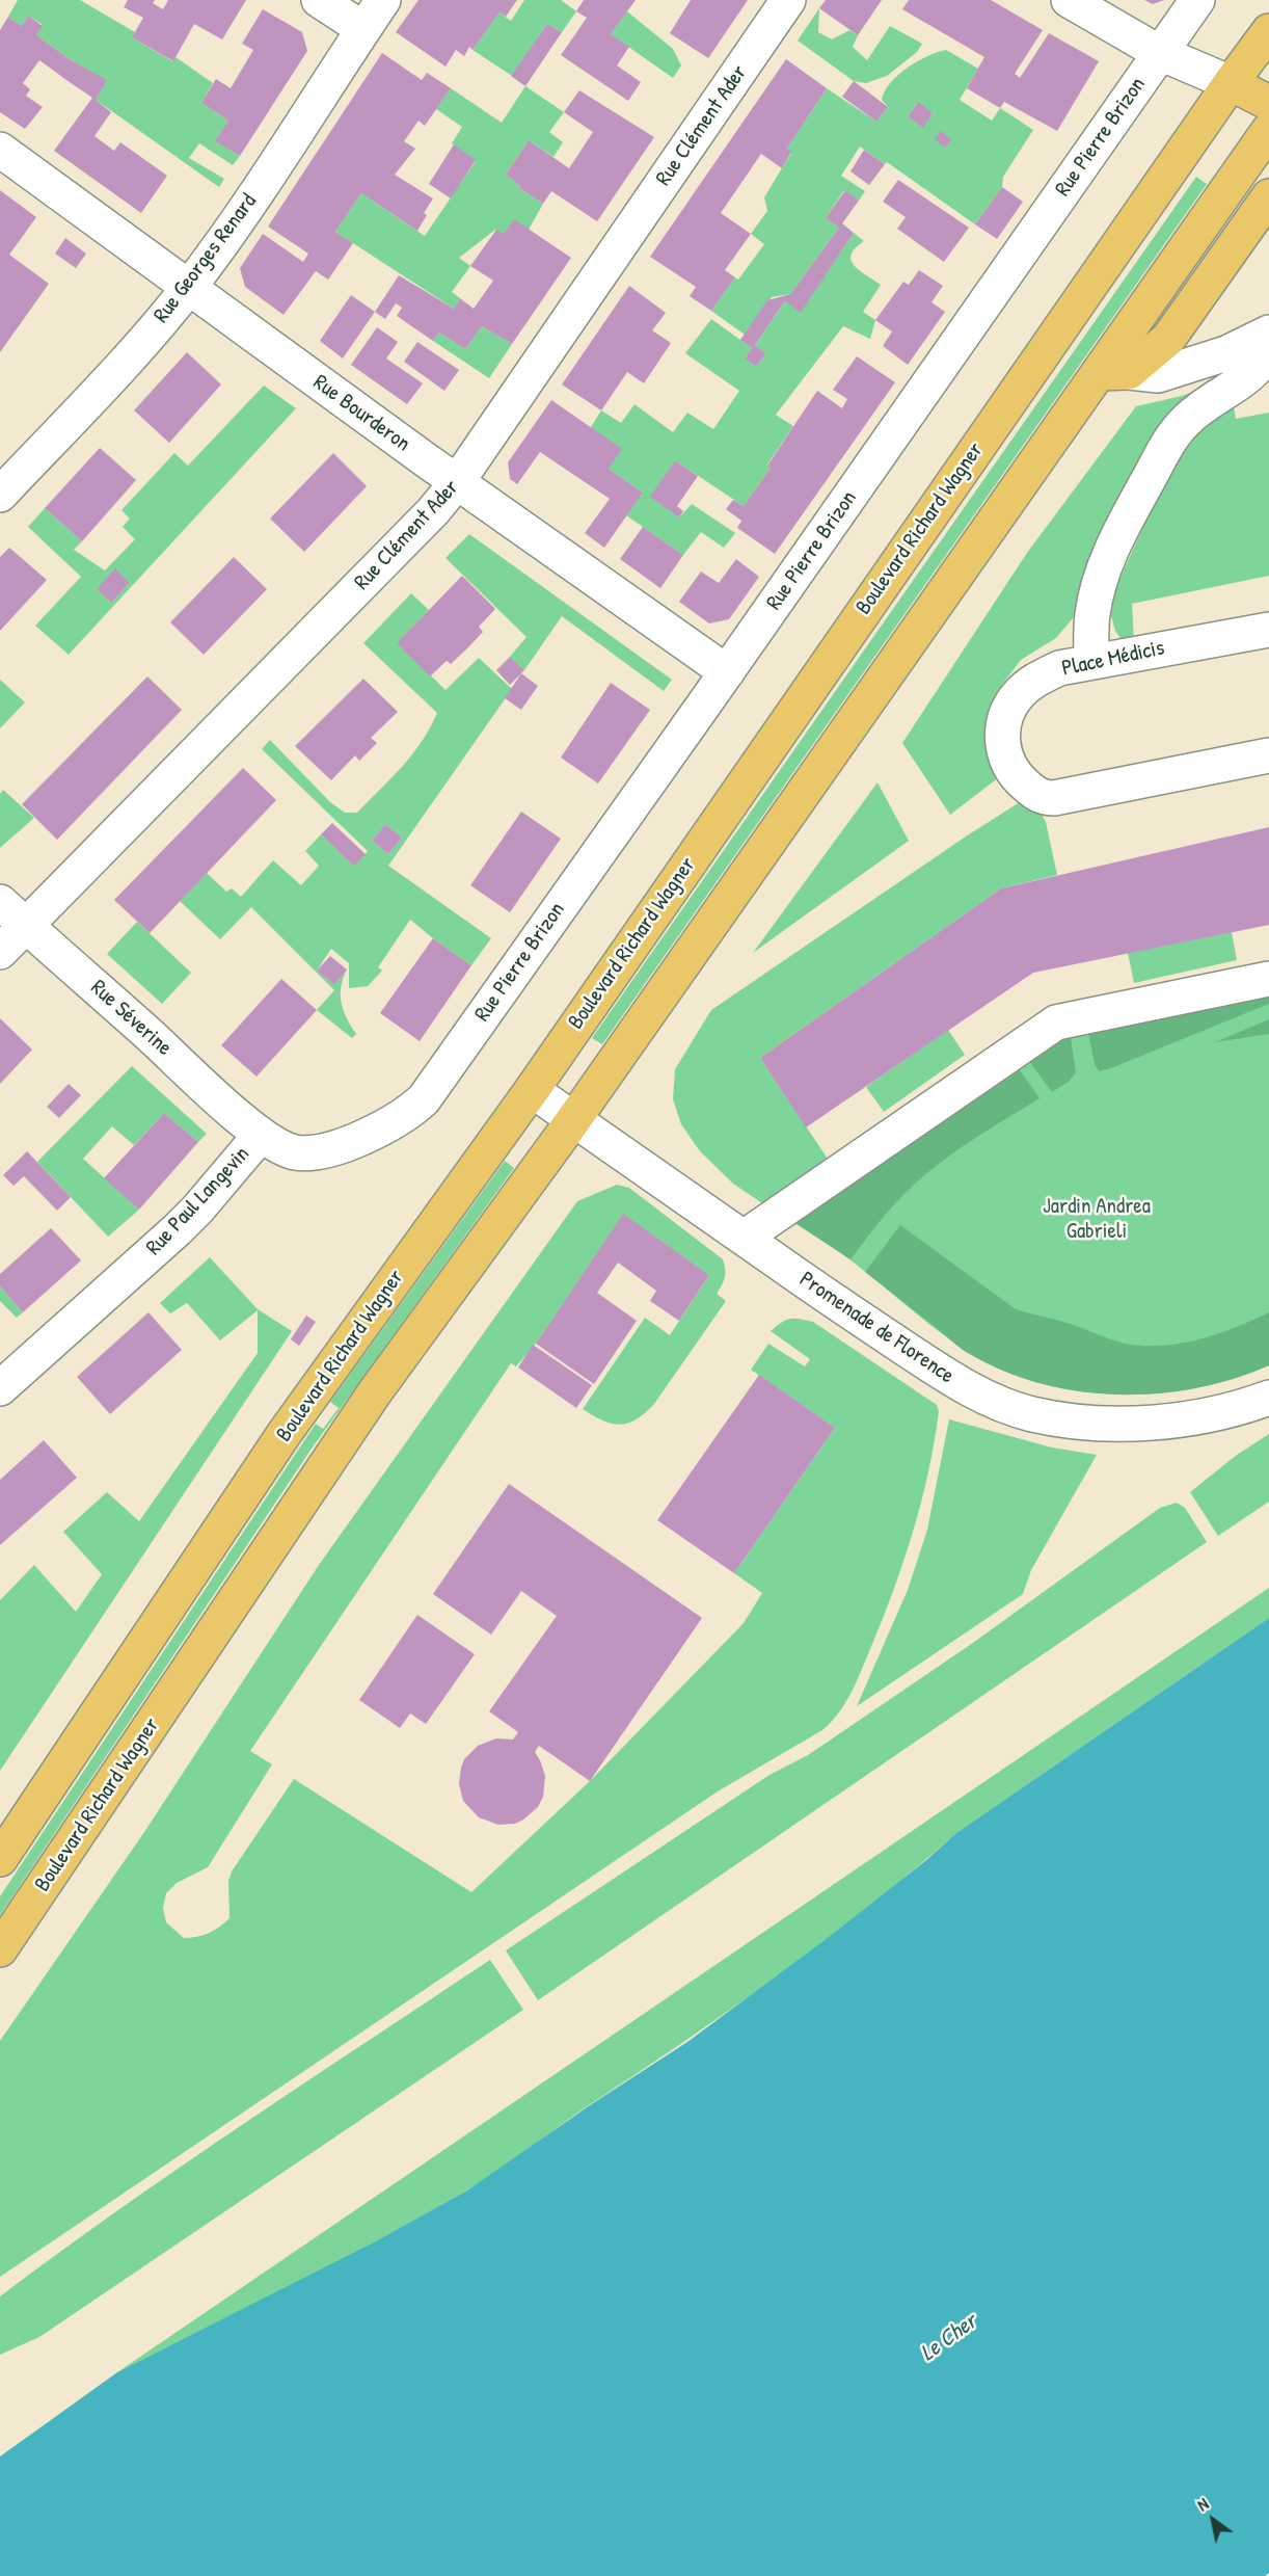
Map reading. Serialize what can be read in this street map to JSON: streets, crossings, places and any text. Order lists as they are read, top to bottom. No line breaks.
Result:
{"streets":{"main road":["Boulevard Richard Wagner"],"street":["Rue Clément Ader","Rue Pierre Brizon","Rue Georges Renard","Rue Bourderon","Place Médicis","Rue Séverine","Rue Paul Langevin","Promenade de Florence"]},"crossings":[["Rue Clément Ader","Rue Bourderon"],["Rue Clément Ader","Rue Séverine"],["Rue Pierre Brizon","Rue Bourderon"],["Rue Pierre Brizon","Rue Paul Langevin"],["Rue Georges Renard","Rue Bourderon"],["Boulevard Richard Wagner","Promenade de Florence"],["Rue Séverine","Rue Paul Langevin"]],"water":["Le Cher"],"parks":["Jardin Andrea Gabrieli"],"north":"top left"}
